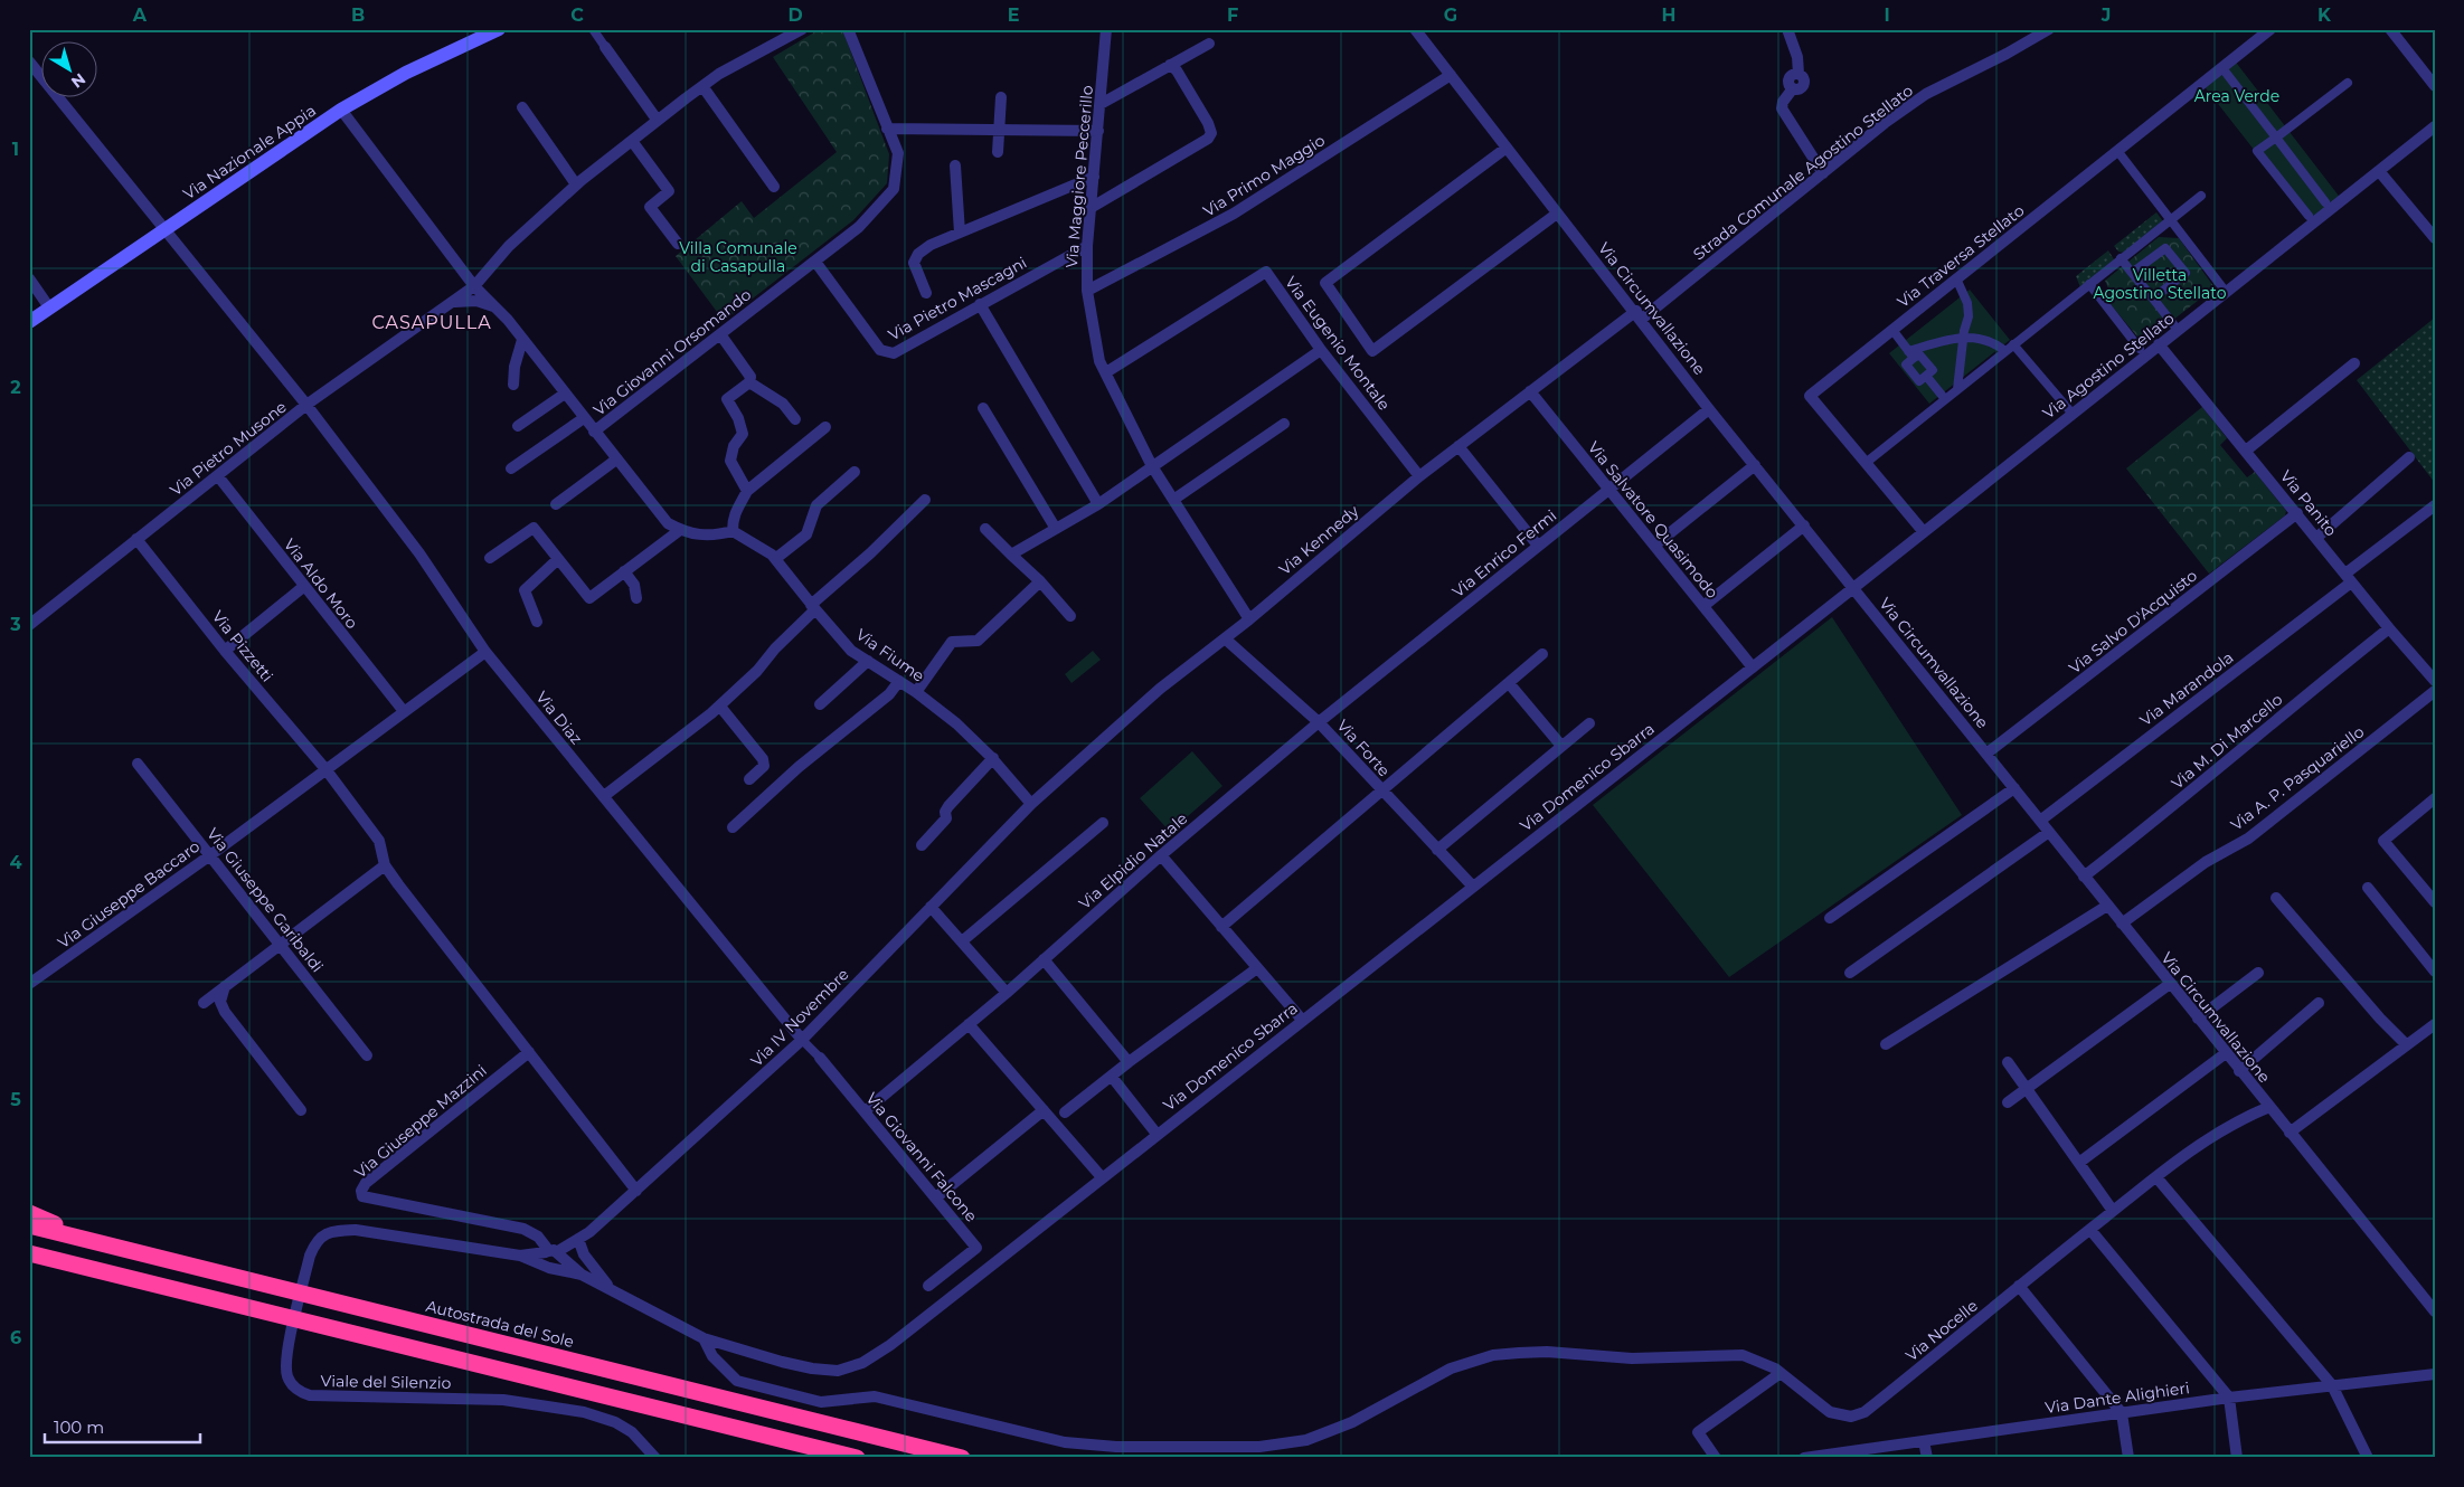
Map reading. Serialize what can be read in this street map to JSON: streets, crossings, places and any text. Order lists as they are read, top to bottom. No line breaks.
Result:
{"streets":{"highway":["Autostrada del Sole"],"main road":["Via Nazionale Appia"],"street":["Strada Comunale Agostino Stellato","Via Primo Maggio","Via Maggiore Peccerillo","Via Traversa Stellato","Via Pietro Mascagni","Via Circumvallazione","Via Eugenio Montale","Via Giovanni Orsomando","Via Agostino Stellato","Via Pietro Musone","Via Panito","Via Salvatore Quasimodo","Via Kennedy","Via Enrico Fermi","Via Aldo Moro","Via Salvo D'Acquisto","Via Pizzetti","Via Fiume","Via Marandola","Via Diaz","Via M. Di Marcello","Via Forte","Via Domenico Sbarra","Via A. P. Pasquariello","Via Elpidio Natale","Via Giuseppe Baccaro","Via Giuseppe Garibaldi","Via IV Novembre","Via Giuseppe Mazzini","Via Giovanni Falcone","Via Nocelle","Viale del Silenzio","Via Dante Alighieri"]},"crossings":[["Via Nazionale Appia","Via Diaz"],["Strada Comunale Agostino Stellato","Via Circumvallazione"],["Strada Comunale Agostino Stellato","Via Kennedy"],["Via Primo Maggio","Via Maggiore Peccerillo"],["Via Primo Maggio","Via Circumvallazione"],["Via Maggiore Peccerillo","Via Pietro Mascagni"],["Via Maggiore Peccerillo","Via Eugenio Montale"],["Via Maggiore Peccerillo","Via Kennedy"],["Via Traversa Stellato","Via Agostino Stellato"],["Via Pietro Mascagni","Via Giovanni Orsomando"],["Via Circumvallazione","Via Agostino Stellato"],["Via Circumvallazione","Via Kennedy"],["Via Circumvallazione","Via Enrico Fermi"],["Via Circumvallazione","Via Salvo D'Acquisto"],["Via Circumvallazione","Via Marandola"],["Via Circumvallazione","Via M. Di Marcello"],["Via Circumvallazione","Via Domenico Sbarra"],["Via Circumvallazione","Via A. P. Pasquariello"],["Via Circumvallazione","Via Nocelle"],["Via Eugenio Montale","Via Kennedy"],["Via Agostino Stellato","Via Panito"],["Via Agostino Stellato","Via Domenico Sbarra"],["Via Pietro Musone","Via Aldo Moro"],["Via Pietro Musone","Via Pizzetti"],["Via Pietro Musone","Via Diaz"],["Via Panito","Via Salvo D'Acquisto"],["Via Panito","Via Marandola"],["Via Panito","Via M. Di Marcello"],["Via Salvatore Quasimodo","Via Kennedy"],["Via Salvatore Quasimodo","Via Enrico Fermi"],["Via Salvatore Quasimodo","Via Domenico Sbarra"],["Via Kennedy","Via Fiume"],["Via Kennedy","Via Forte"],["Via Kennedy","Via IV Novembre"],["Via Enrico Fermi","Via Forte"],["Via Enrico Fermi","Via Elpidio Natale"],["Via Aldo Moro","Via Giuseppe Baccaro"],["Via Pizzetti","Via Giuseppe Baccaro"],["Via Fiume","Via IV Novembre"],["Via Diaz","Via Giuseppe Baccaro"],["Via Diaz","Via IV Novembre"],["Via Diaz","Via Giovanni Falcone"],["Via Forte","Via Domenico Sbarra"],["Via Forte","Via Elpidio Natale"],["Via Domenico Sbarra","Via IV Novembre"],["Via Domenico Sbarra","Via Giuseppe Mazzini"],["Via Domenico Sbarra","Via Nocelle"],["Via Domenico Sbarra","Viale del Silenzio"],["Via Elpidio Natale","Via Giovanni Falcone"],["Via Giuseppe Baccaro","Via Giuseppe Garibaldi"],["Via IV Novembre","Via Giuseppe Mazzini"],["Via IV Novembre","Via Giovanni Falcone"],["Via IV Novembre","Viale del Silenzio"],["Via Giuseppe Mazzini","Viale del Silenzio"]],"districts":["CASAPULLA"],"parks":["Area Verde","Villa Comunale di Casapulla","Villetta Agostino Stellato"],"scale_bar":"100 m","north":"bottom right","grid":{"columns":["A","B","C","D","E","F","G","H","I","J","K"],"rows":["1","2","3","4","5","6"]}}
